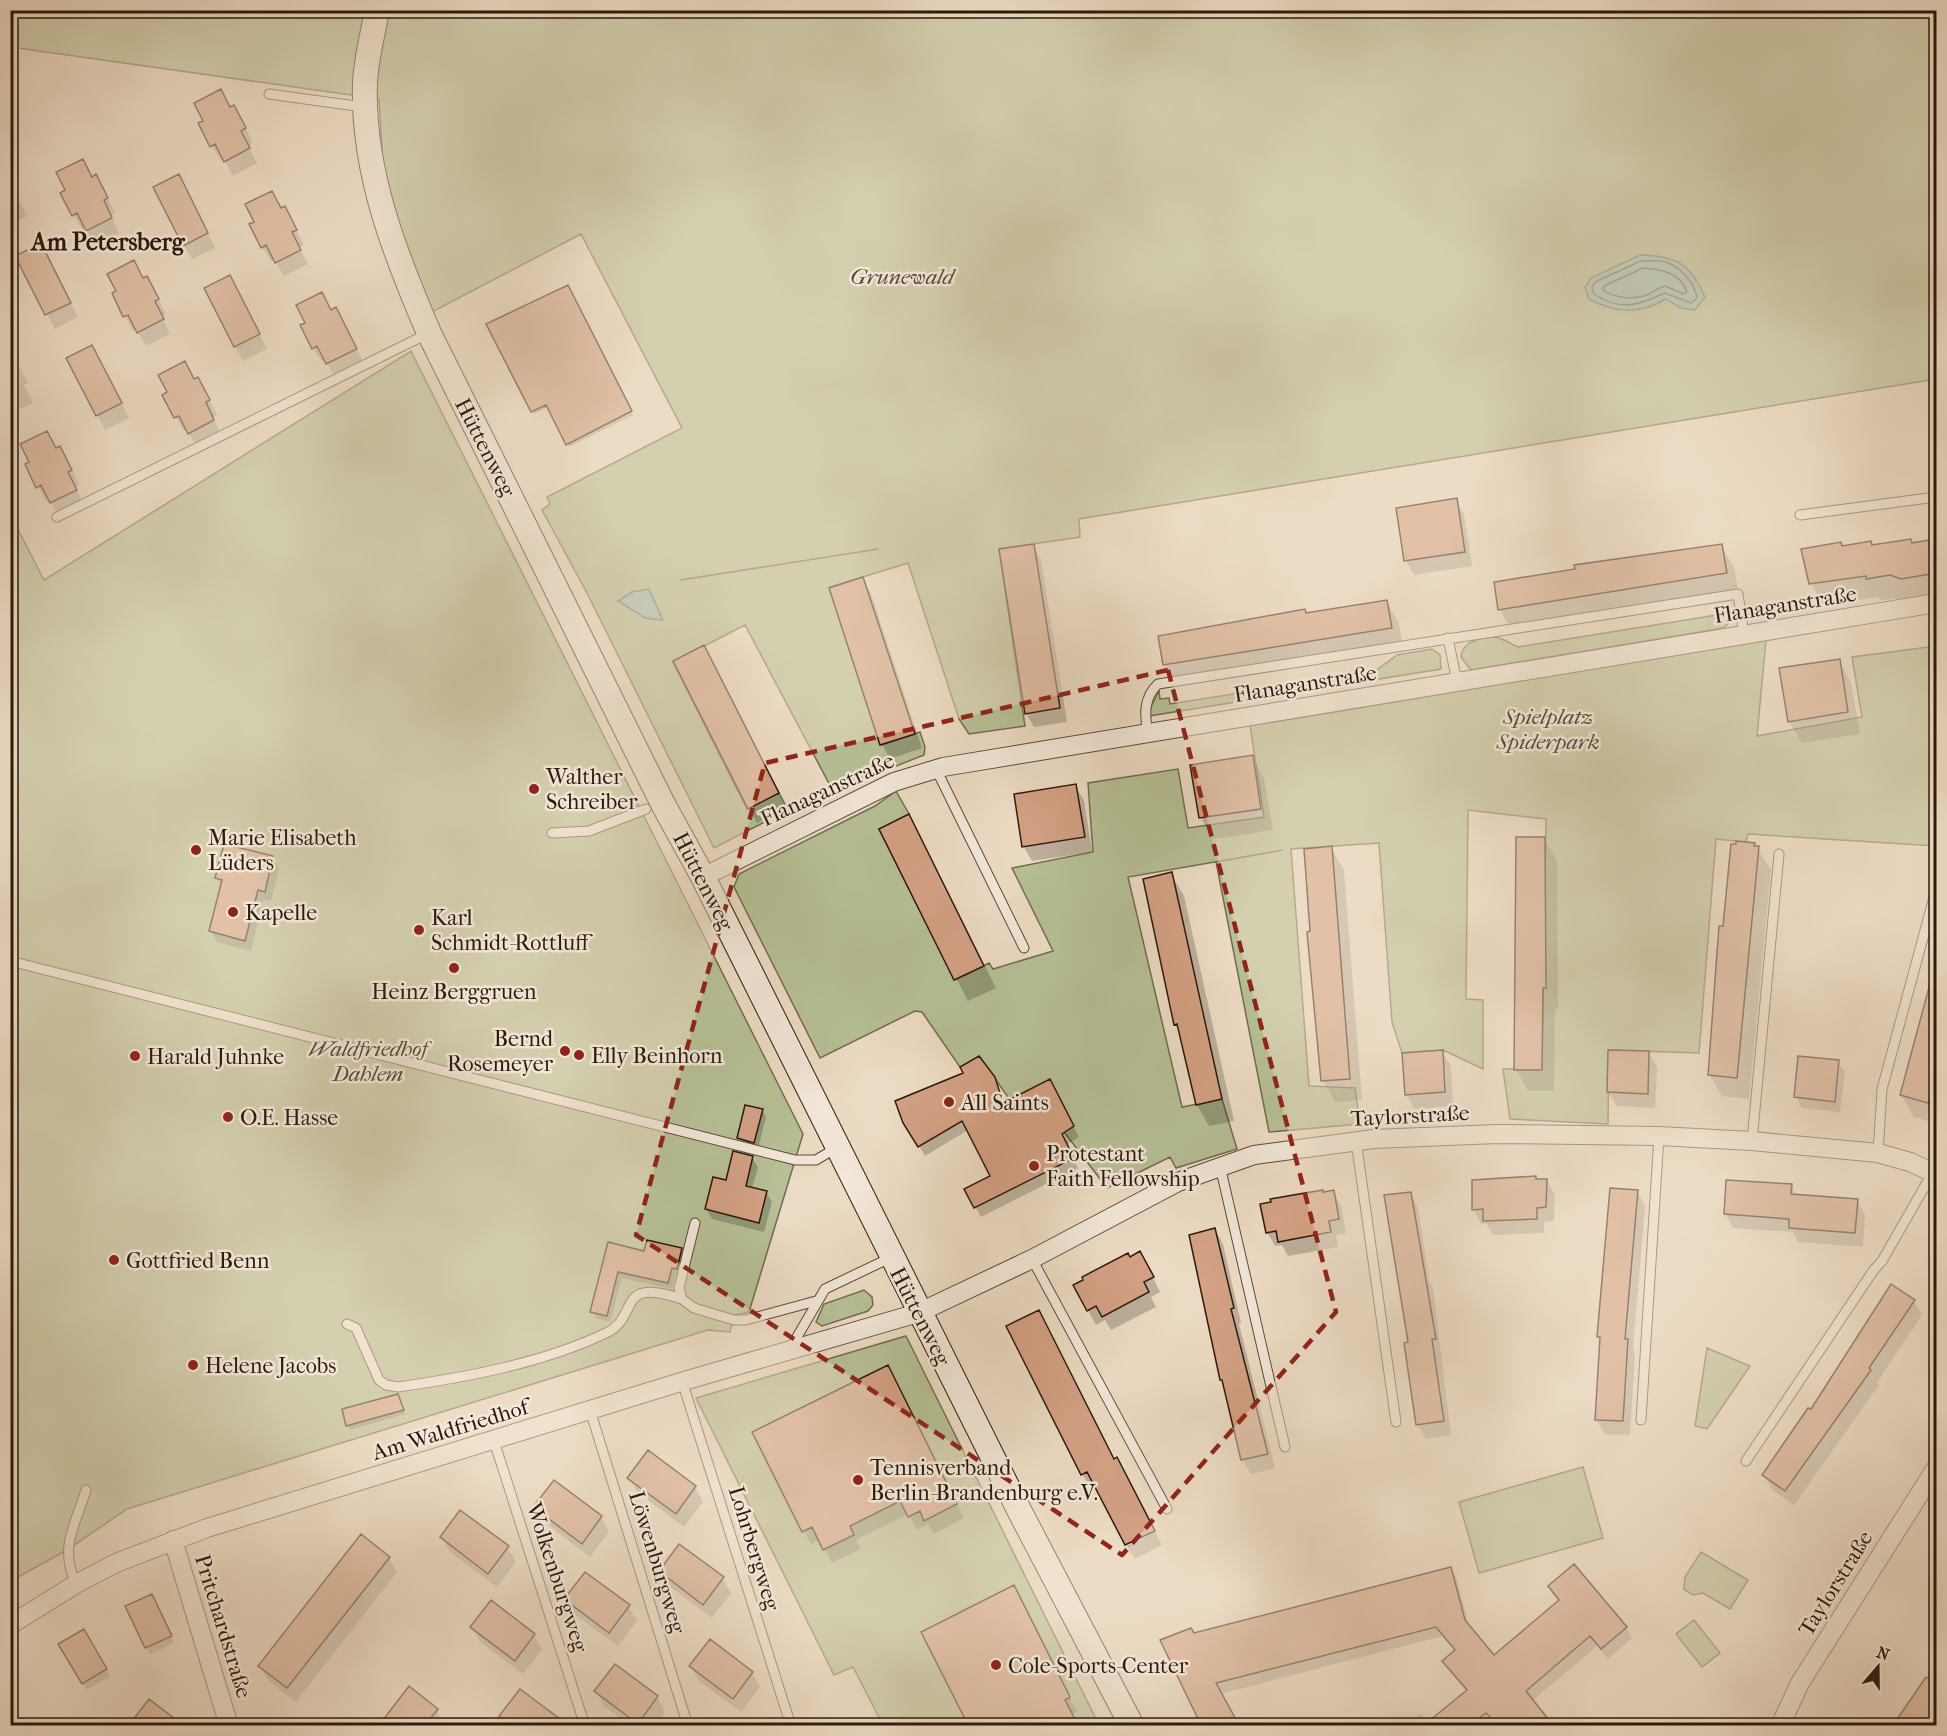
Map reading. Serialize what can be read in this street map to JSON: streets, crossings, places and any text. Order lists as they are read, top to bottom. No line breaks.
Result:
{"streets":{"main road":["Hüttenweg"],"street":["Flanaganstraße","Taylorstraße","Am Waldfriedhof","Pritchardstraße"],"lane":["Lohrbergweg","Löwenburgweg","Wolkenburgweg"]},"crossings":[["Hüttenweg","Flanaganstraße"],["Hüttenweg","Taylorstraße"],["Hüttenweg","Am Waldfriedhof"],["Taylorstraße","Am Waldfriedhof"],["Am Waldfriedhof","Lohrbergweg"],["Am Waldfriedhof","Löwenburgweg"],["Am Waldfriedhof","Wolkenburgweg"],["Am Waldfriedhof","Pritchardstraße"]],"districts":["Am Petersberg"],"parks":["Grunewald","Spielplatz Spiderpark","Waldfriedhof Dahlem"],"places":["Walther Schreiber","Marie Elisabeth Lüders","Kapelle","Karl Schmidt-Rottluff","Heinz Berggruen","Bernd Rosemeyer","Elly Beinhorn","Harald Juhnke","All Saints","O.E. Hasse","Protestant Faith Fellowship","Gottfried Benn","Helene Jacobs","Tennisverband Berlin-Brandenburg e.V.","Cole-Sports-Center"],"north":"top"}
